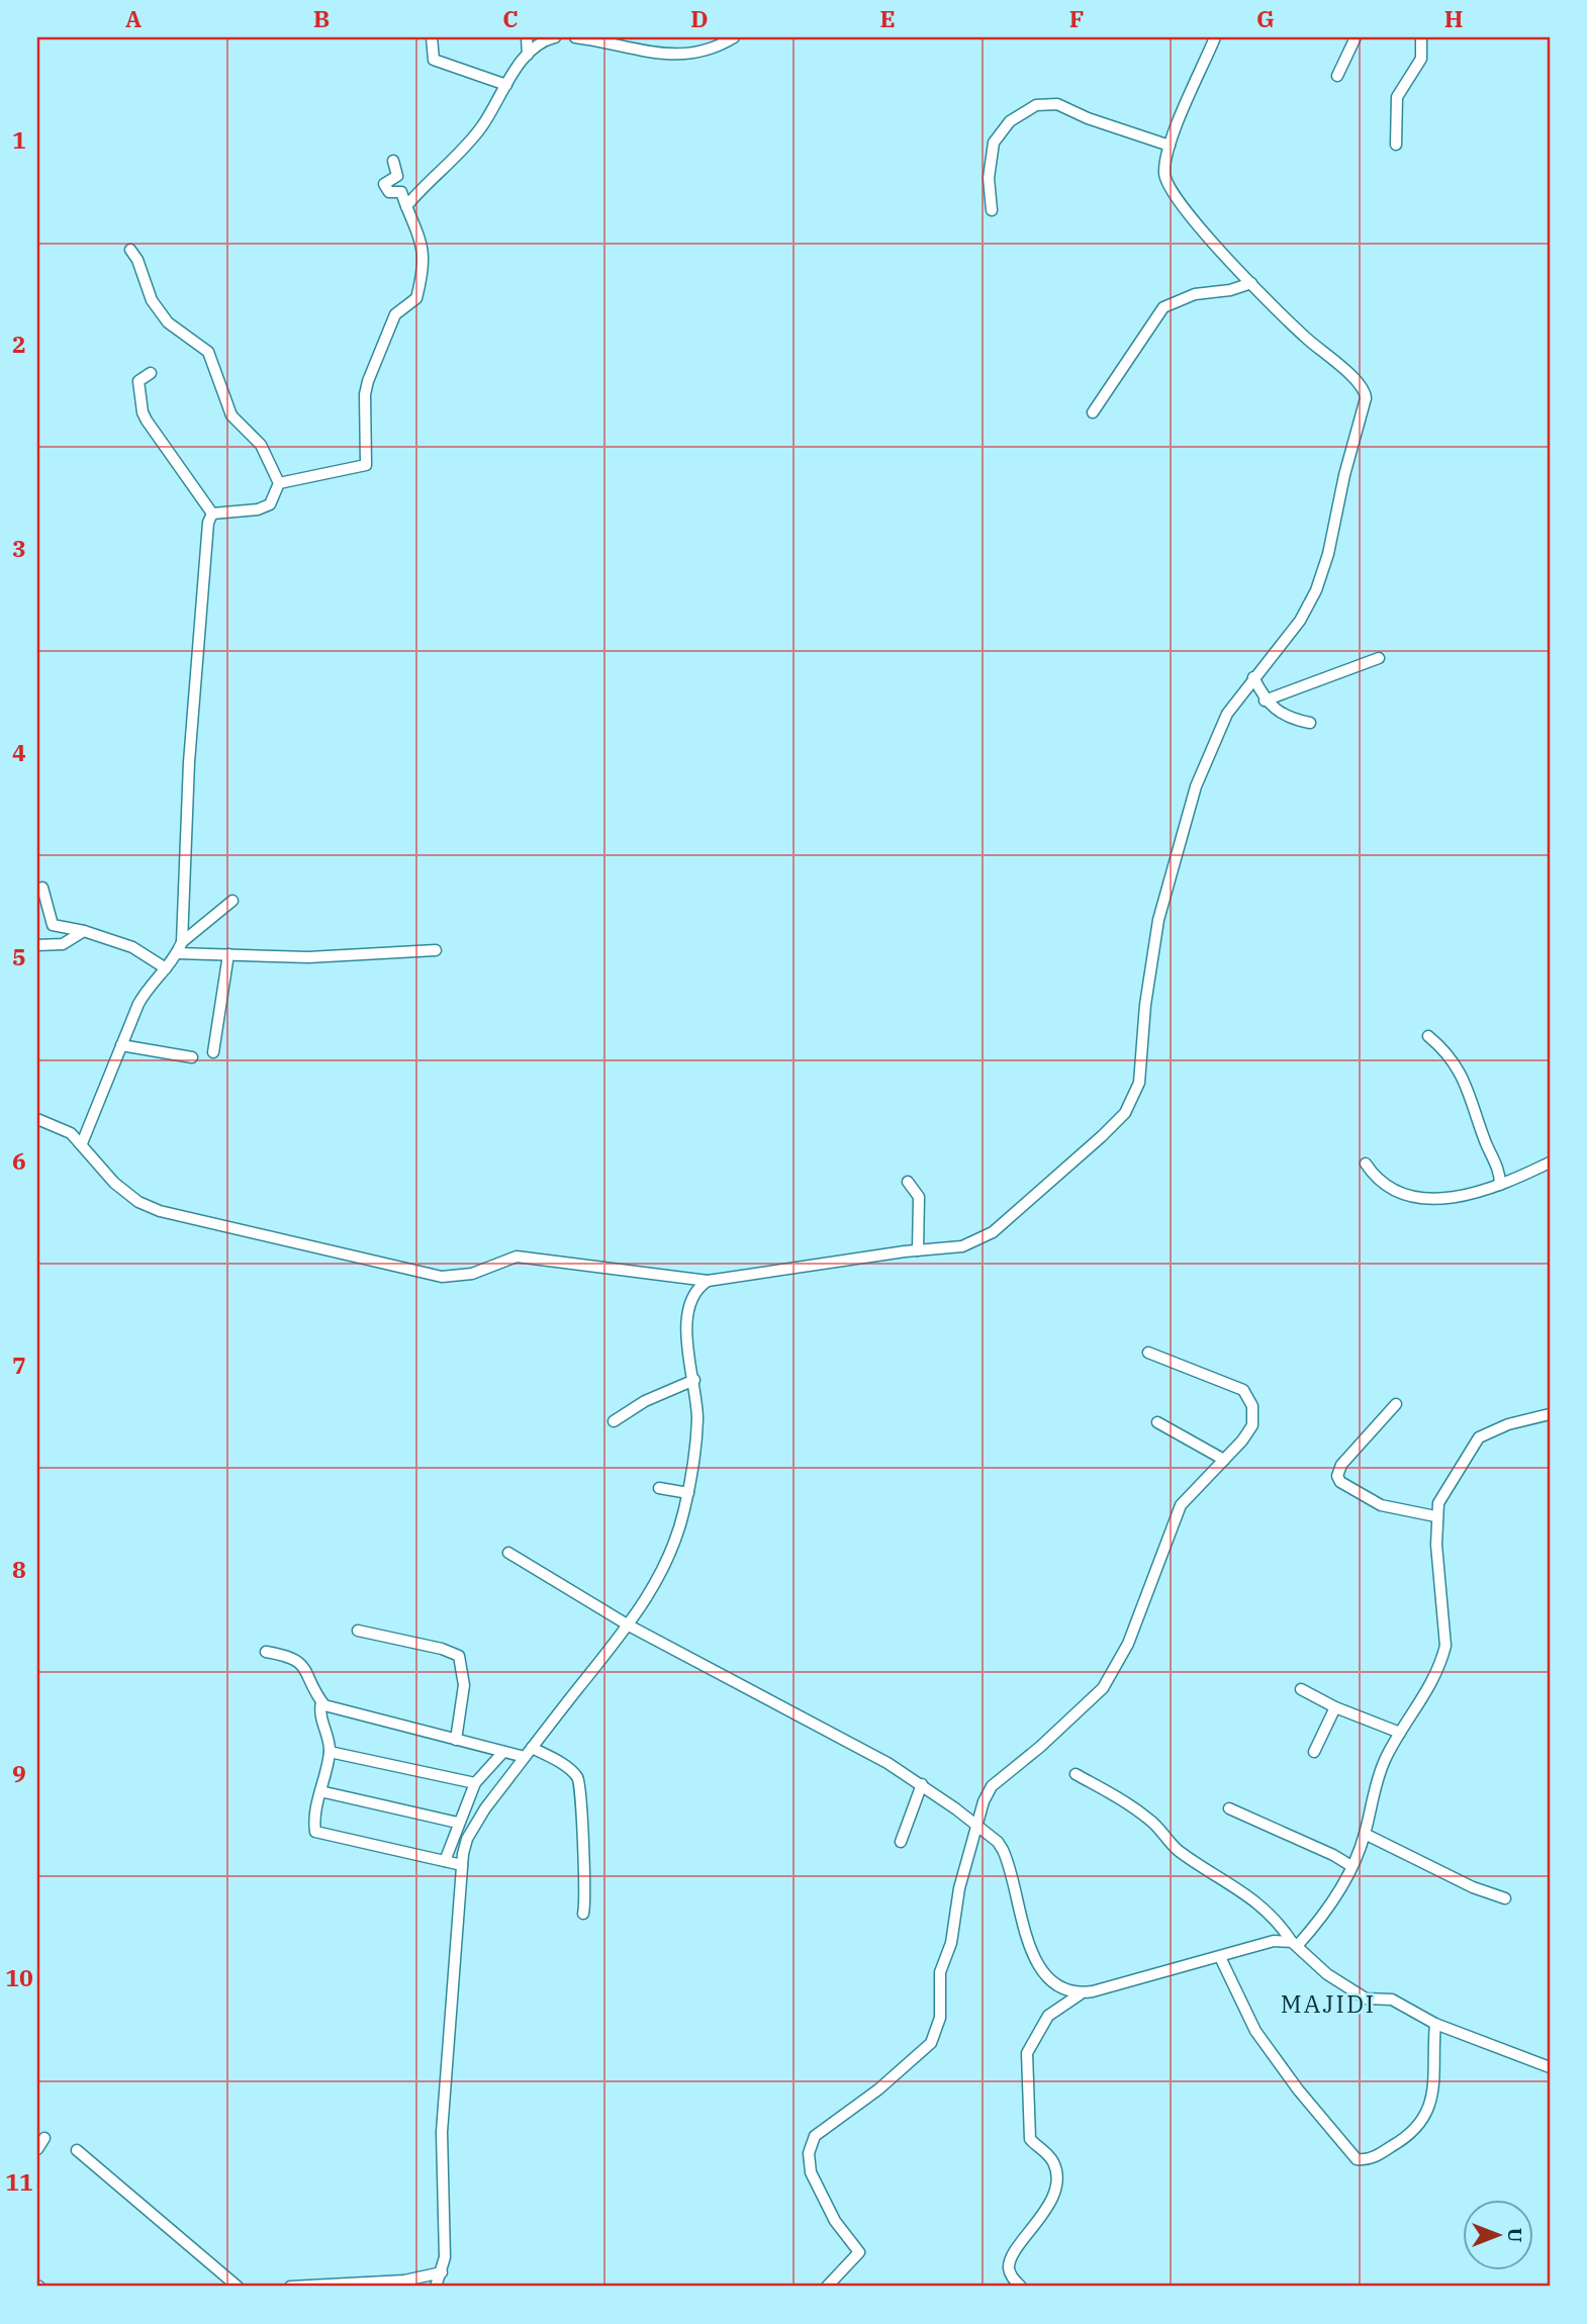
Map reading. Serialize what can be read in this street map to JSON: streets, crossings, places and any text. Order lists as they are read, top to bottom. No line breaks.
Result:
{"districts":["MAJIDI"],"north":"right","grid":{"columns":["A","B","C","D","E","F","G","H"],"rows":["1","2","3","4","5","6","7","8","9","10","11"]}}
